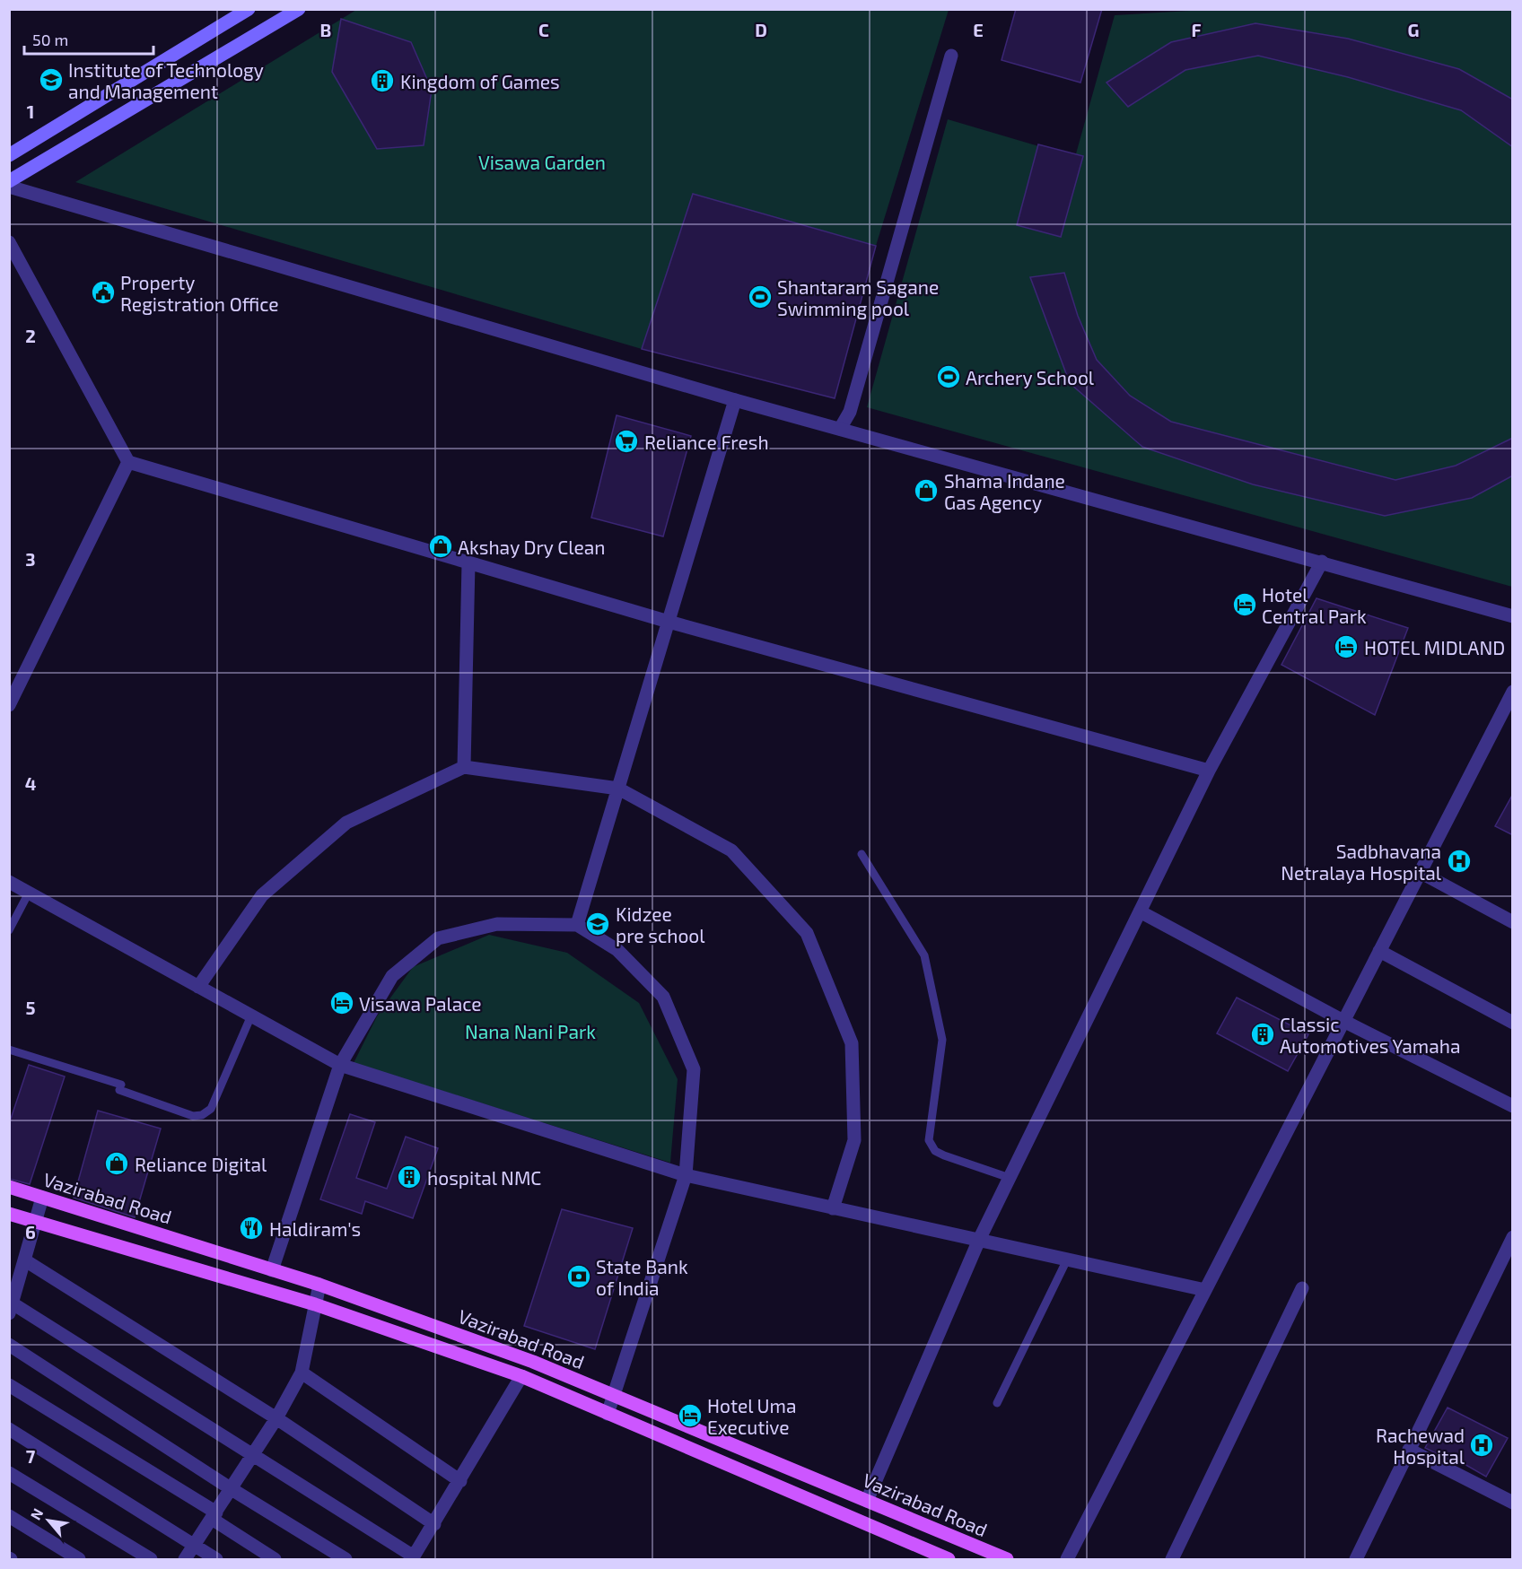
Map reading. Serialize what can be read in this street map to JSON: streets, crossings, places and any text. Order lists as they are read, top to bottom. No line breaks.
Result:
{"streets":{"main road":["Vazirabad Road"]},"parks":["Visawa Garden","Nana Nani Park"],"places":{"school or university":["Institute of Technology and Management","Kidzee pre school"],"building":["Kingdom of Games","Classic Automotives Yamaha","hospital NMC"],"public building":["Property Registration Office"],"sports":["Shantaram Sagane Swimming pool","Archery School"],"supermarket":["Reliance Fresh"],"shop":["Shama Indane Gas Agency","Akshay Dry Clean","Reliance Digital"],"hotel":["Hotel Central Park","HOTEL MIDLAND","Visawa Palace","Hotel Uma Executive"],"hospital":["Sadbhavana Netralaya Hospital","Rachewad Hospital"],"restaurant":["Haldiram's"],"bank":["State Bank of India"]},"scale_bar":"50 m","north":"top left","grid":{"columns":["B","C","D","E","F","G"],"rows":["1","2","3","4","5","6","7"]}}
